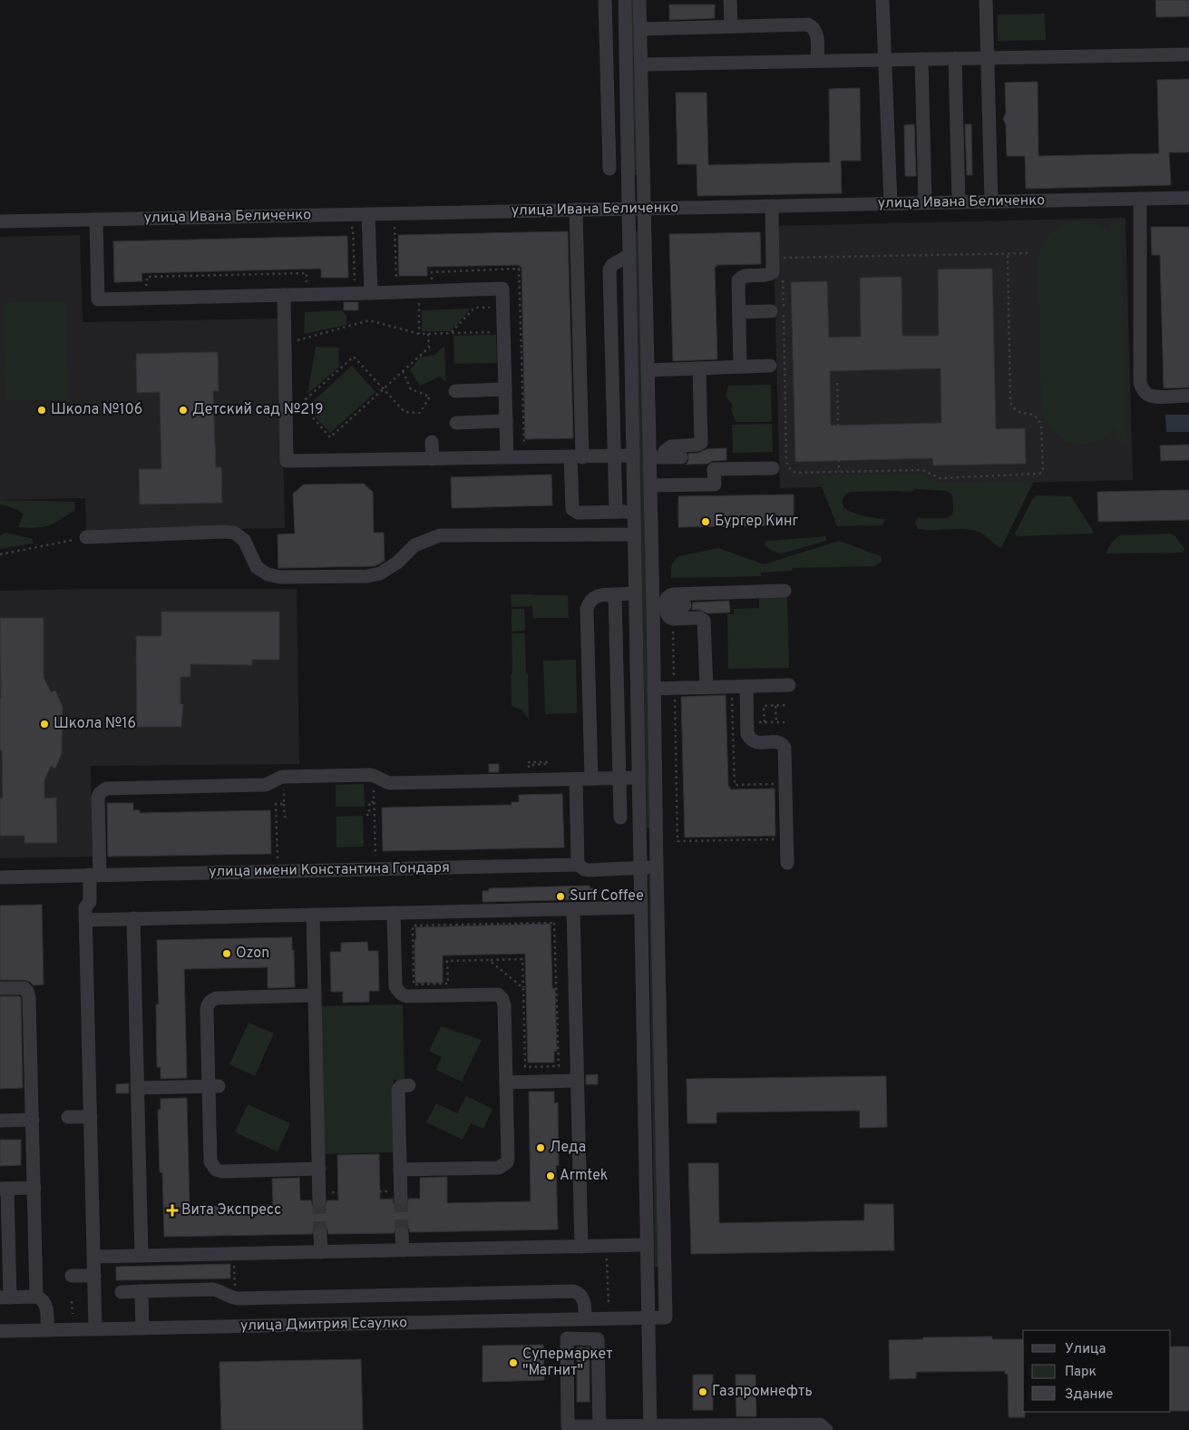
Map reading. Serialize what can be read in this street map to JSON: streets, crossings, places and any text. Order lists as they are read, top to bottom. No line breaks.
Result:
{"streets":{"street":["улица Ивана Беличенко","улица имени Константина Гондаря","улица Дмитрия Есаулко"]},"crossings":[["улица имени Константина Гондаря","улица Дмитрия Есаулко"]],"places":{"other":["Школа №106","Детский сад №219","Бургер Кинг","Школа №16","Surf Coffee","Ozon","Леда","Armtek","Супермаркет \"Магнит\"","Газпромнефть"],"health":["Вита Экспресс"]},"legend":["Улица","Парк","Здание"]}
